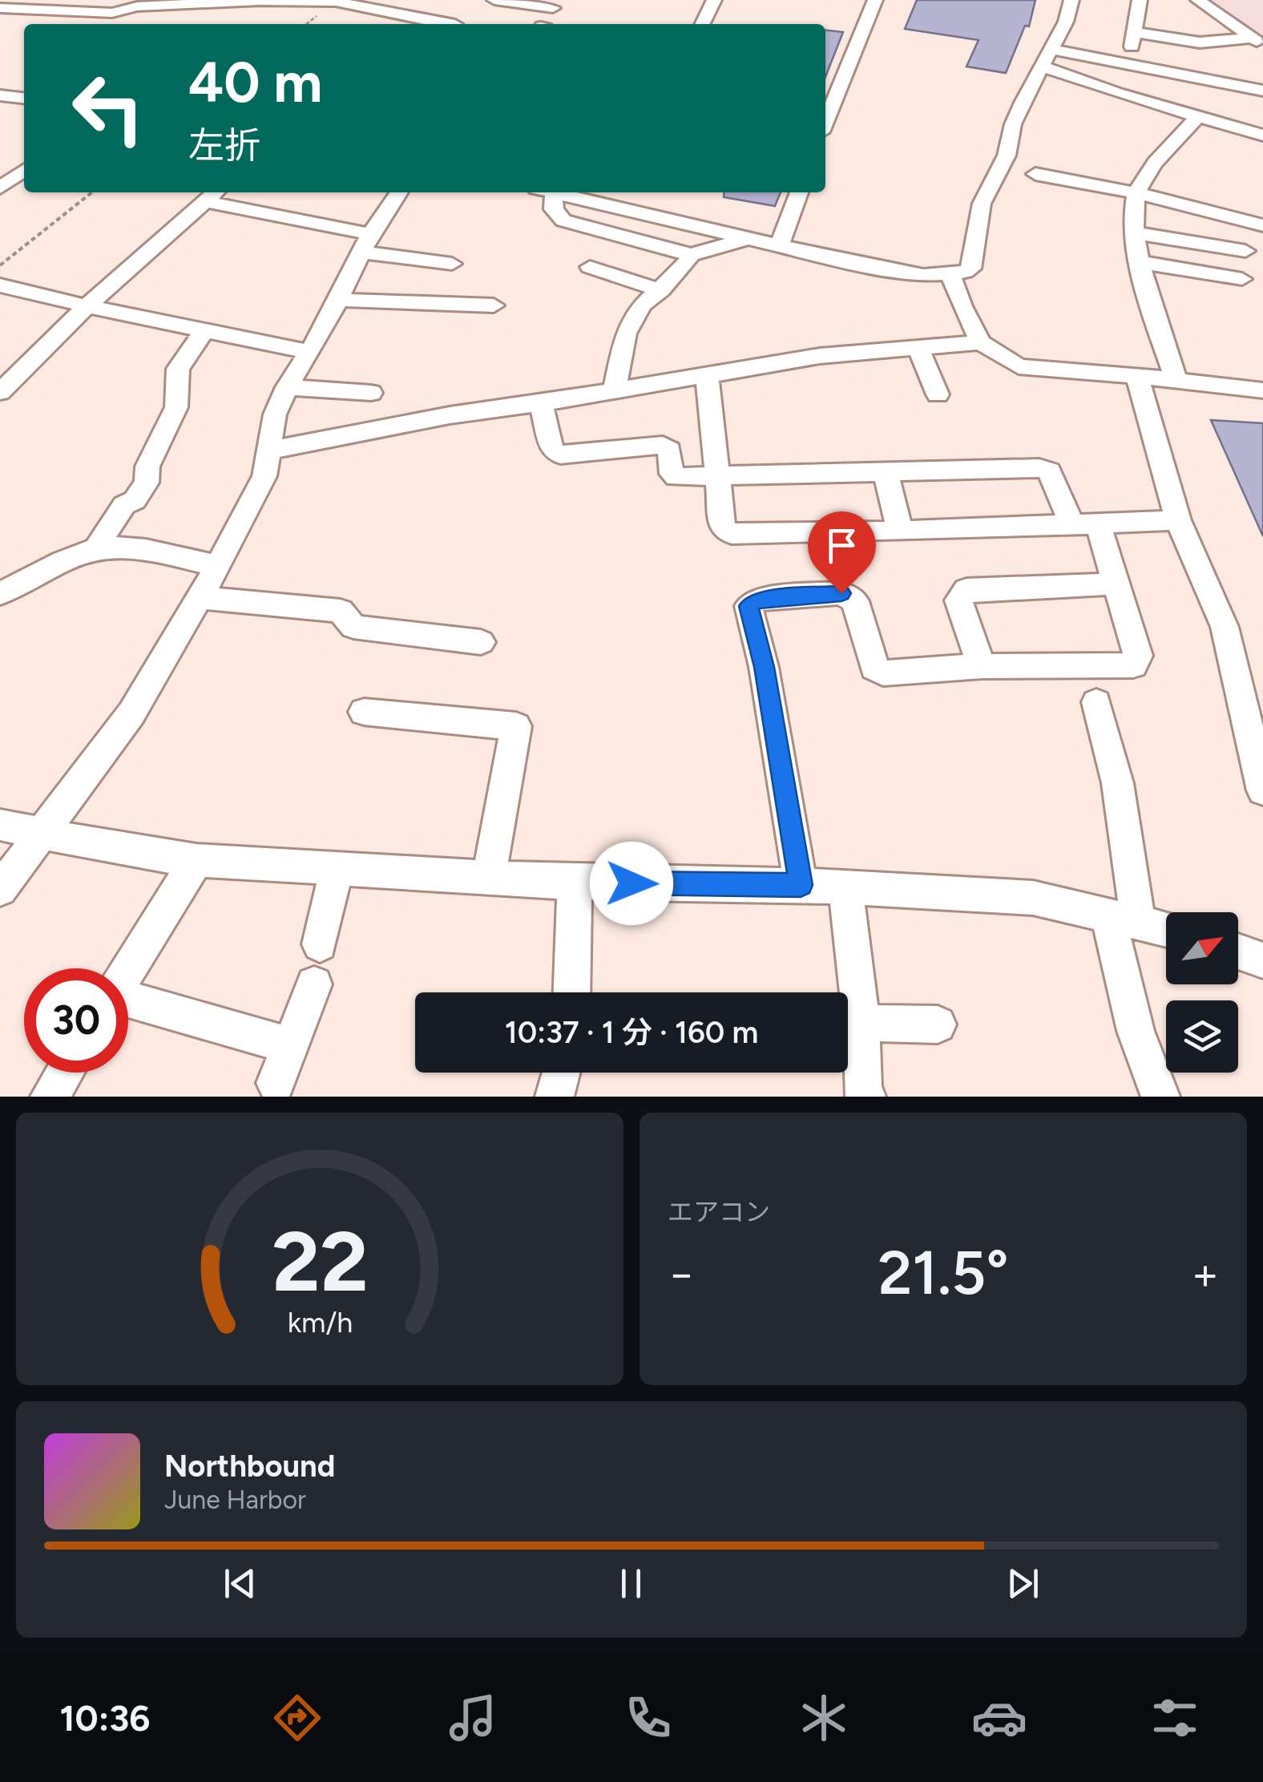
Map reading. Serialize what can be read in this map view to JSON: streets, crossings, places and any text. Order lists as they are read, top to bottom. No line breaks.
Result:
{"north":"top right","page":{"turn":["40 m","左折"],"limit":"30","trip":"10:37 · 1 分 · 160 m","tile":"エアコン","heat":["−","21.5°","+"],"song":["Northbound","June Harbor"],"tabs":"10:36","gauge":["22","km/h"]}}
